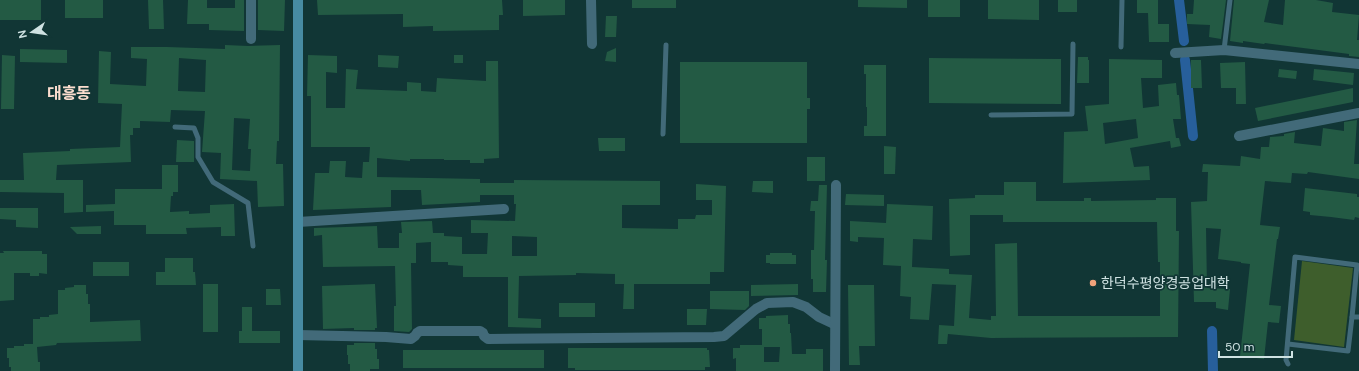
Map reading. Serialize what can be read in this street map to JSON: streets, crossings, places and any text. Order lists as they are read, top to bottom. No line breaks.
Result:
{"districts":["대흥동"],"places":["한덕수평양경공업대학"],"scale_bar":"50 m","north":"left"}
